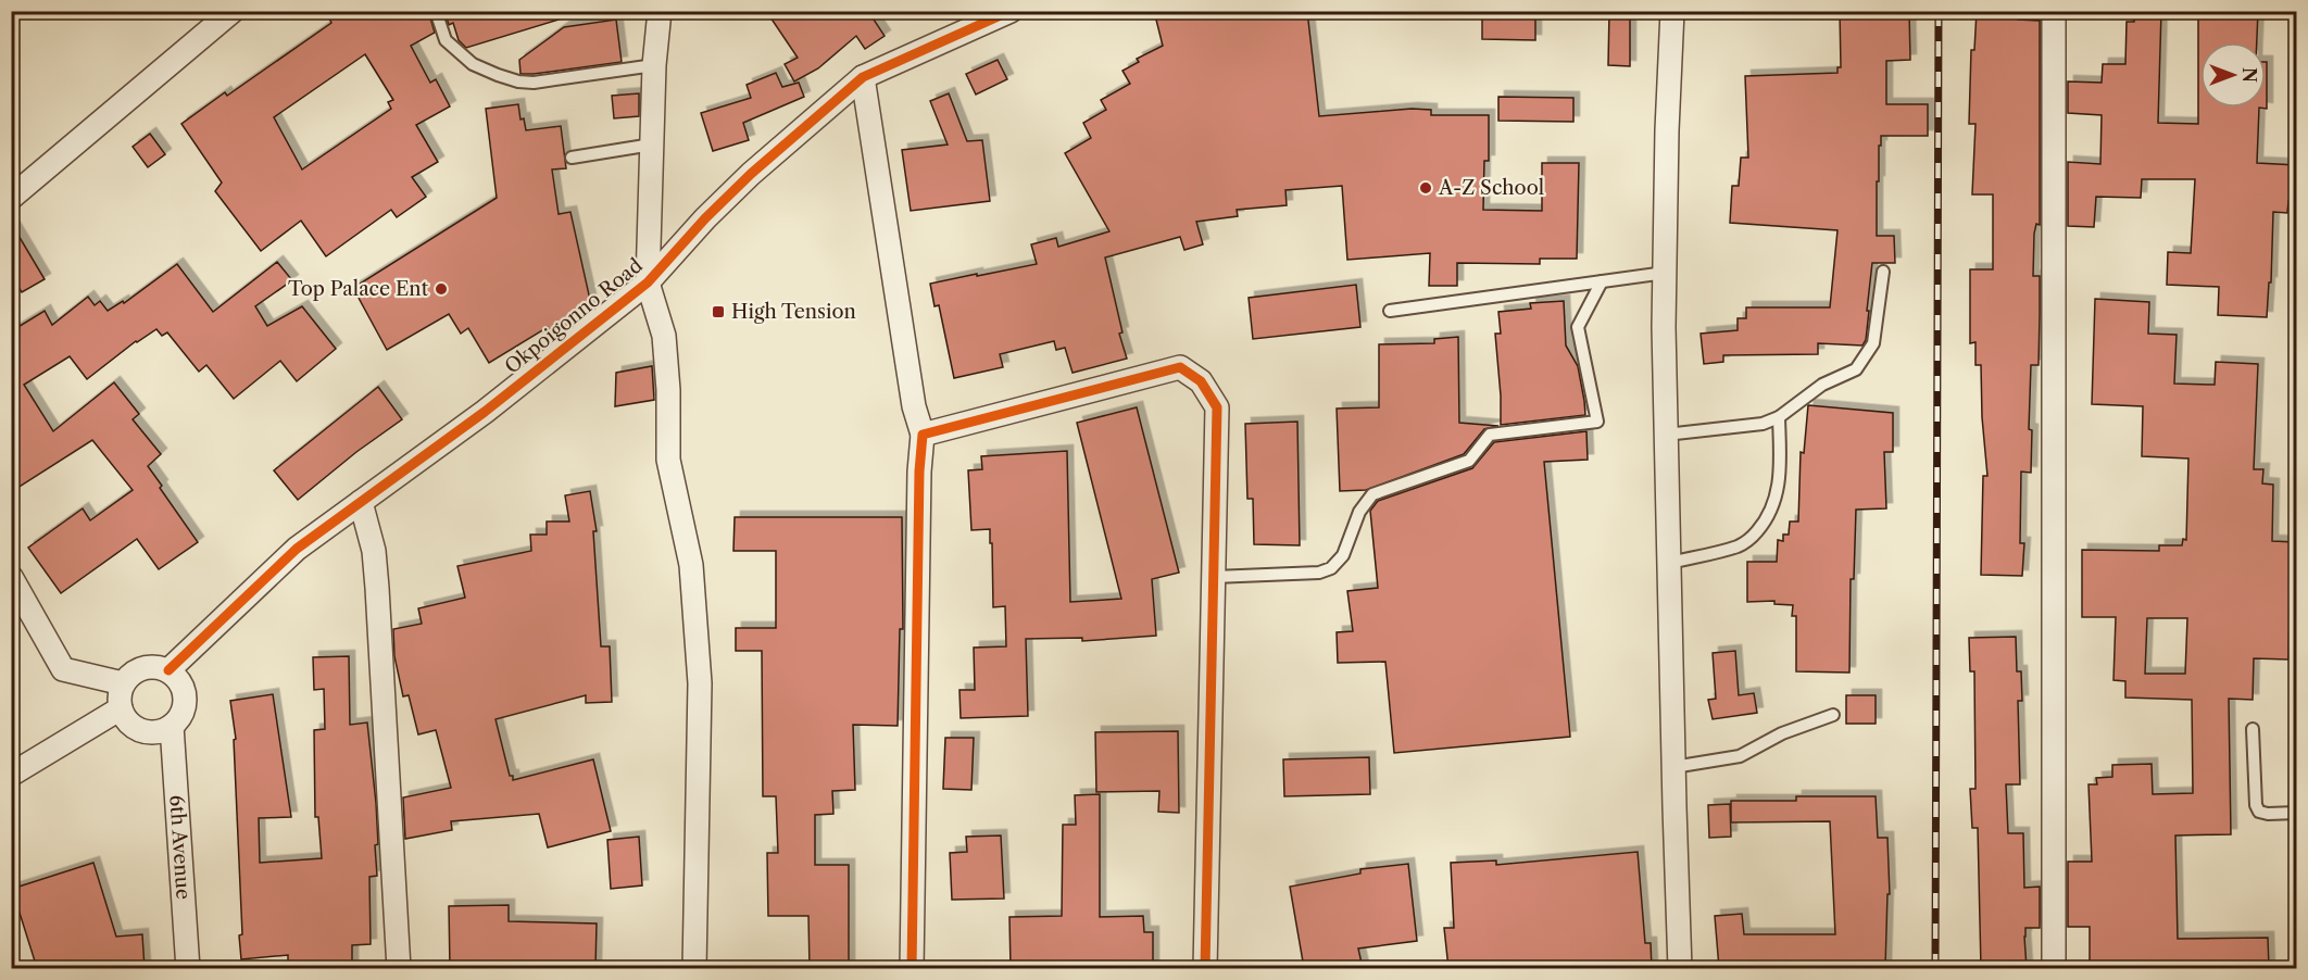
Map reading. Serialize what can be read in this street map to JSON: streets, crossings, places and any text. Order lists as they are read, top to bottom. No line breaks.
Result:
{"streets":{"street":["Okpoigonno Road","6th Avenue"]},"crossings":[["Okpoigonno Road","6th Avenue"]],"places":{"other":["A-Z School","Top Palace Ent"],"transit":["High Tension"]},"north":"right"}
